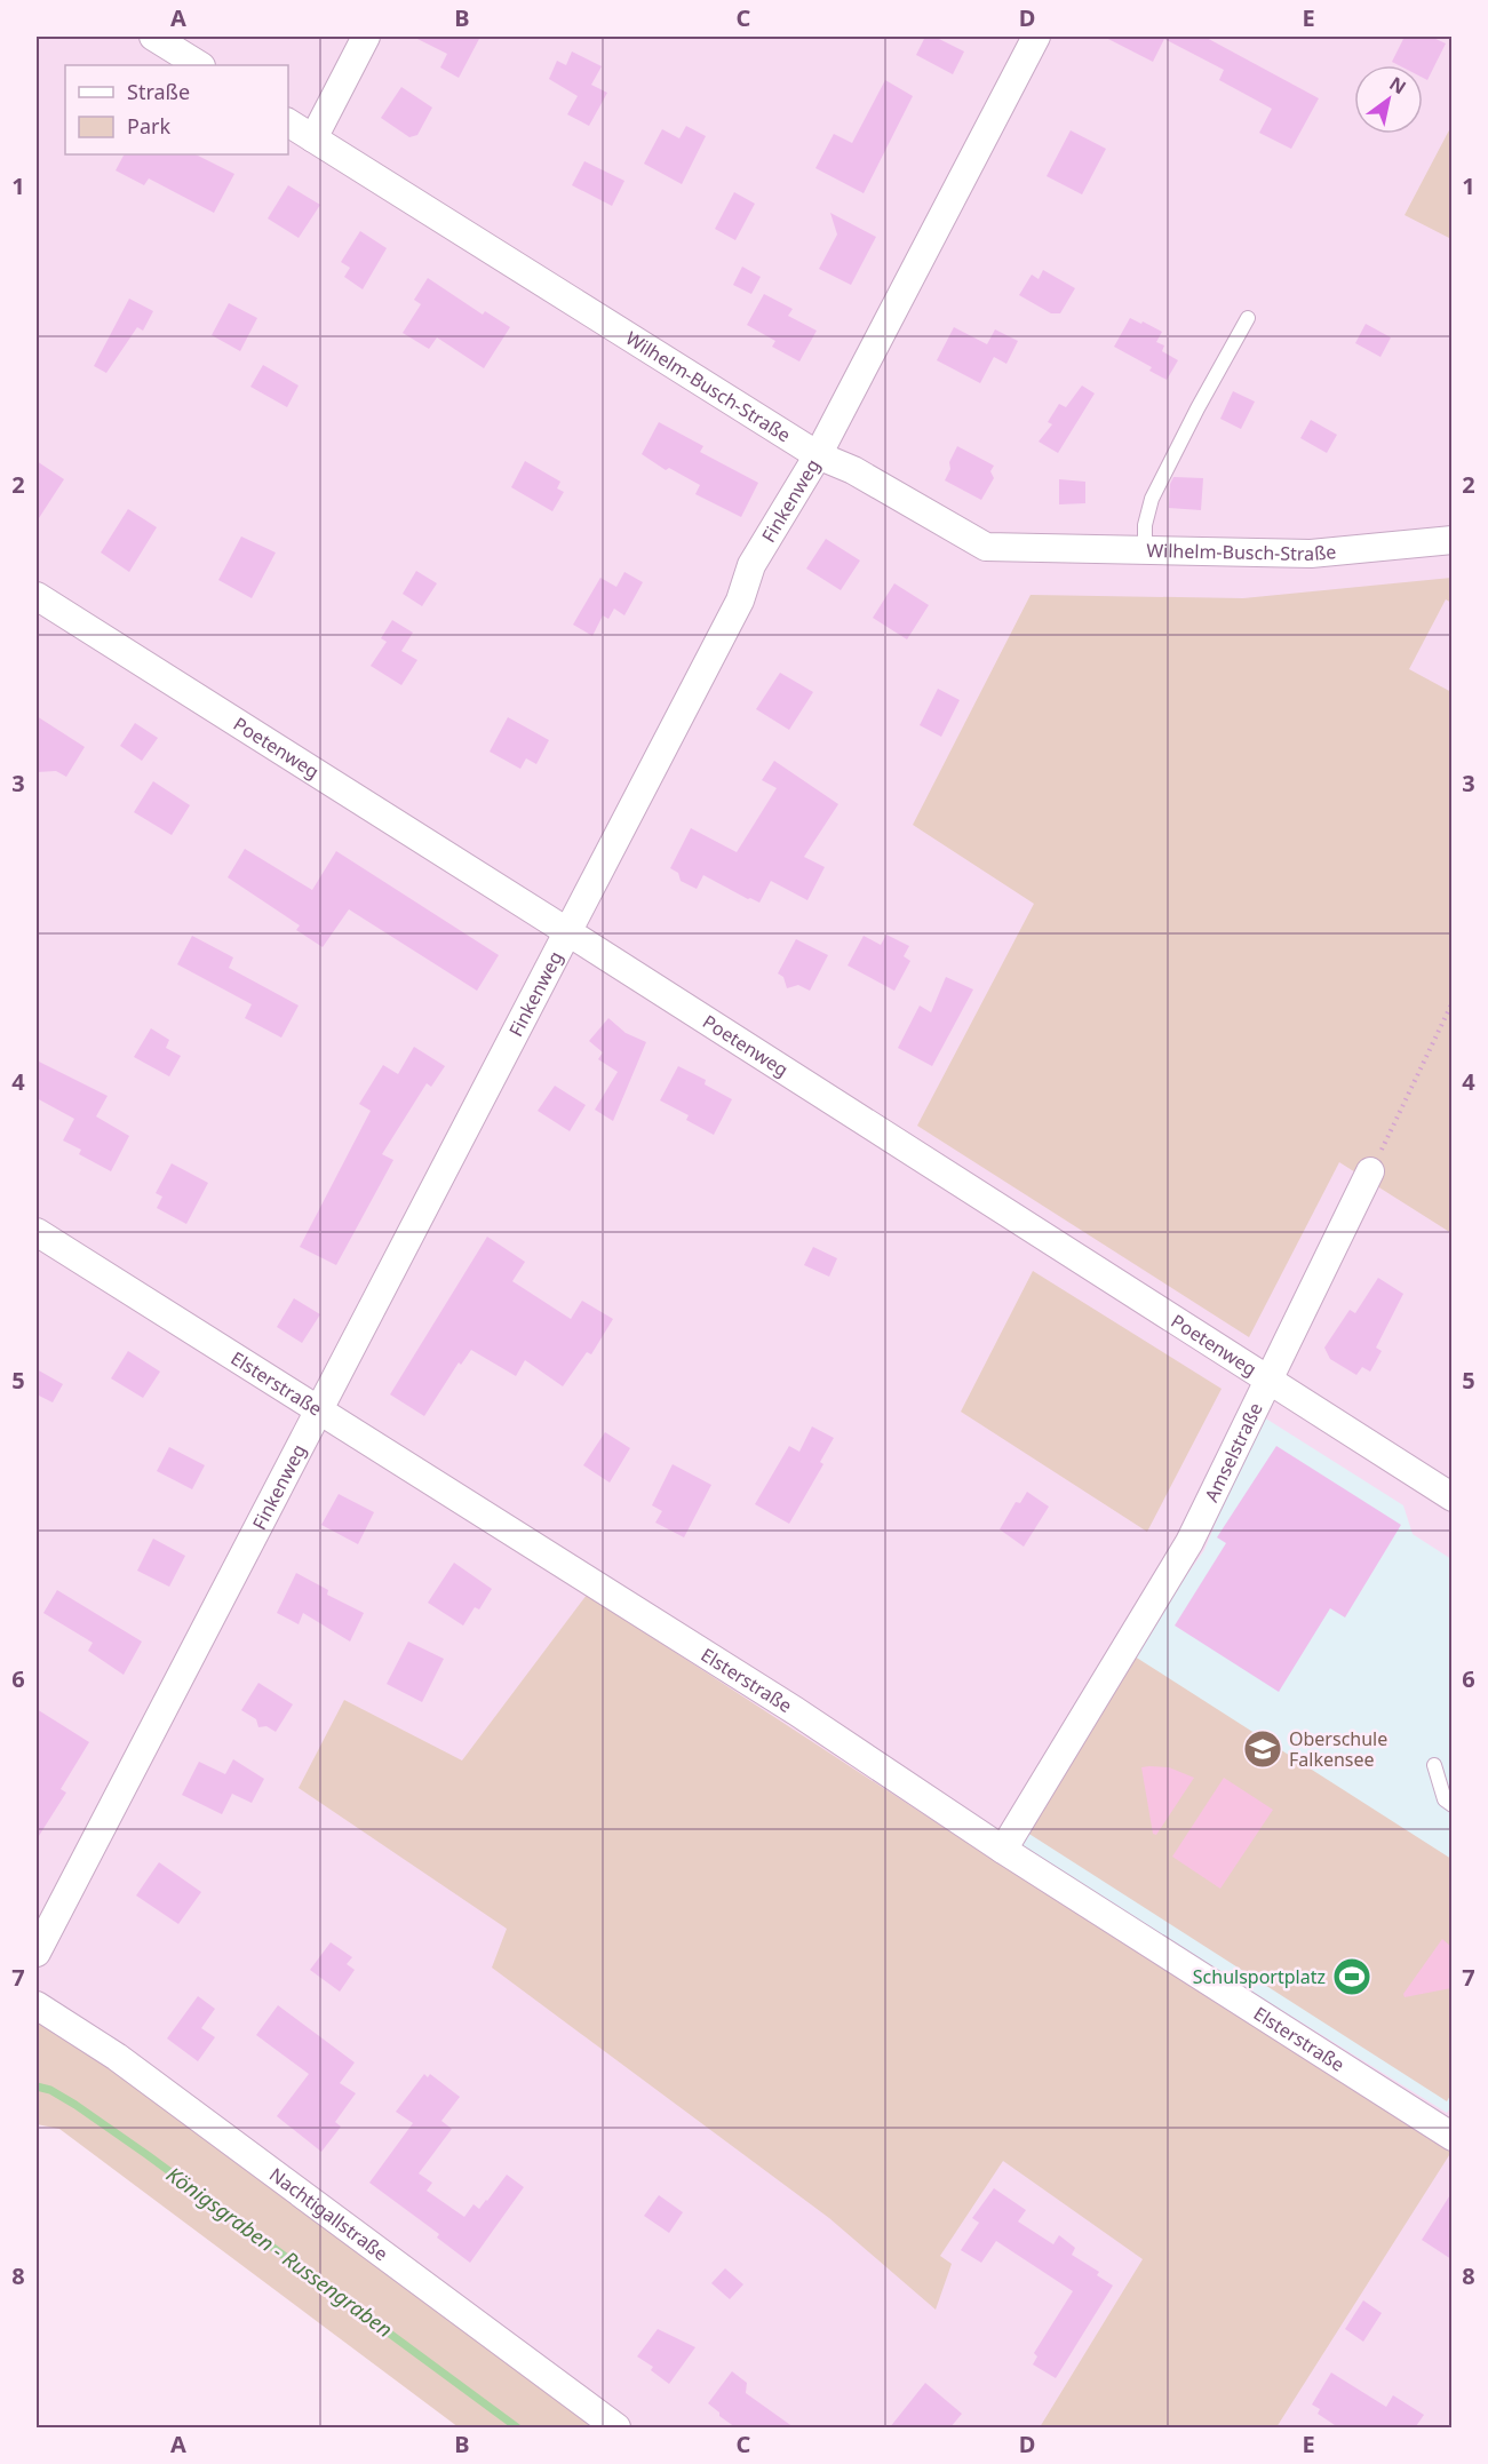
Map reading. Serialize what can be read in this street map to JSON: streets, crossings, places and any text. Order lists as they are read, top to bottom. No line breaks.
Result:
{"streets":{"street":["Wilhelm-Busch-Straße","Finkenweg","Poetenweg","Elsterstraße","Amselstraße","Nachtigallstraße"]},"crossings":[["Wilhelm-Busch-Straße","Finkenweg"],["Finkenweg","Poetenweg"],["Finkenweg","Elsterstraße"],["Poetenweg","Amselstraße"],["Elsterstraße","Amselstraße"]],"water":["Königsgraben - Russengraben"],"places":{"school or university":["Oberschule Falkensee"],"sports":["Schulsportplatz"]},"legend":["Straße","Park"],"north":"top right","grid":{"columns":["A","B","C","D","E"],"rows":["1","2","3","4","5","6","7","8"]}}
